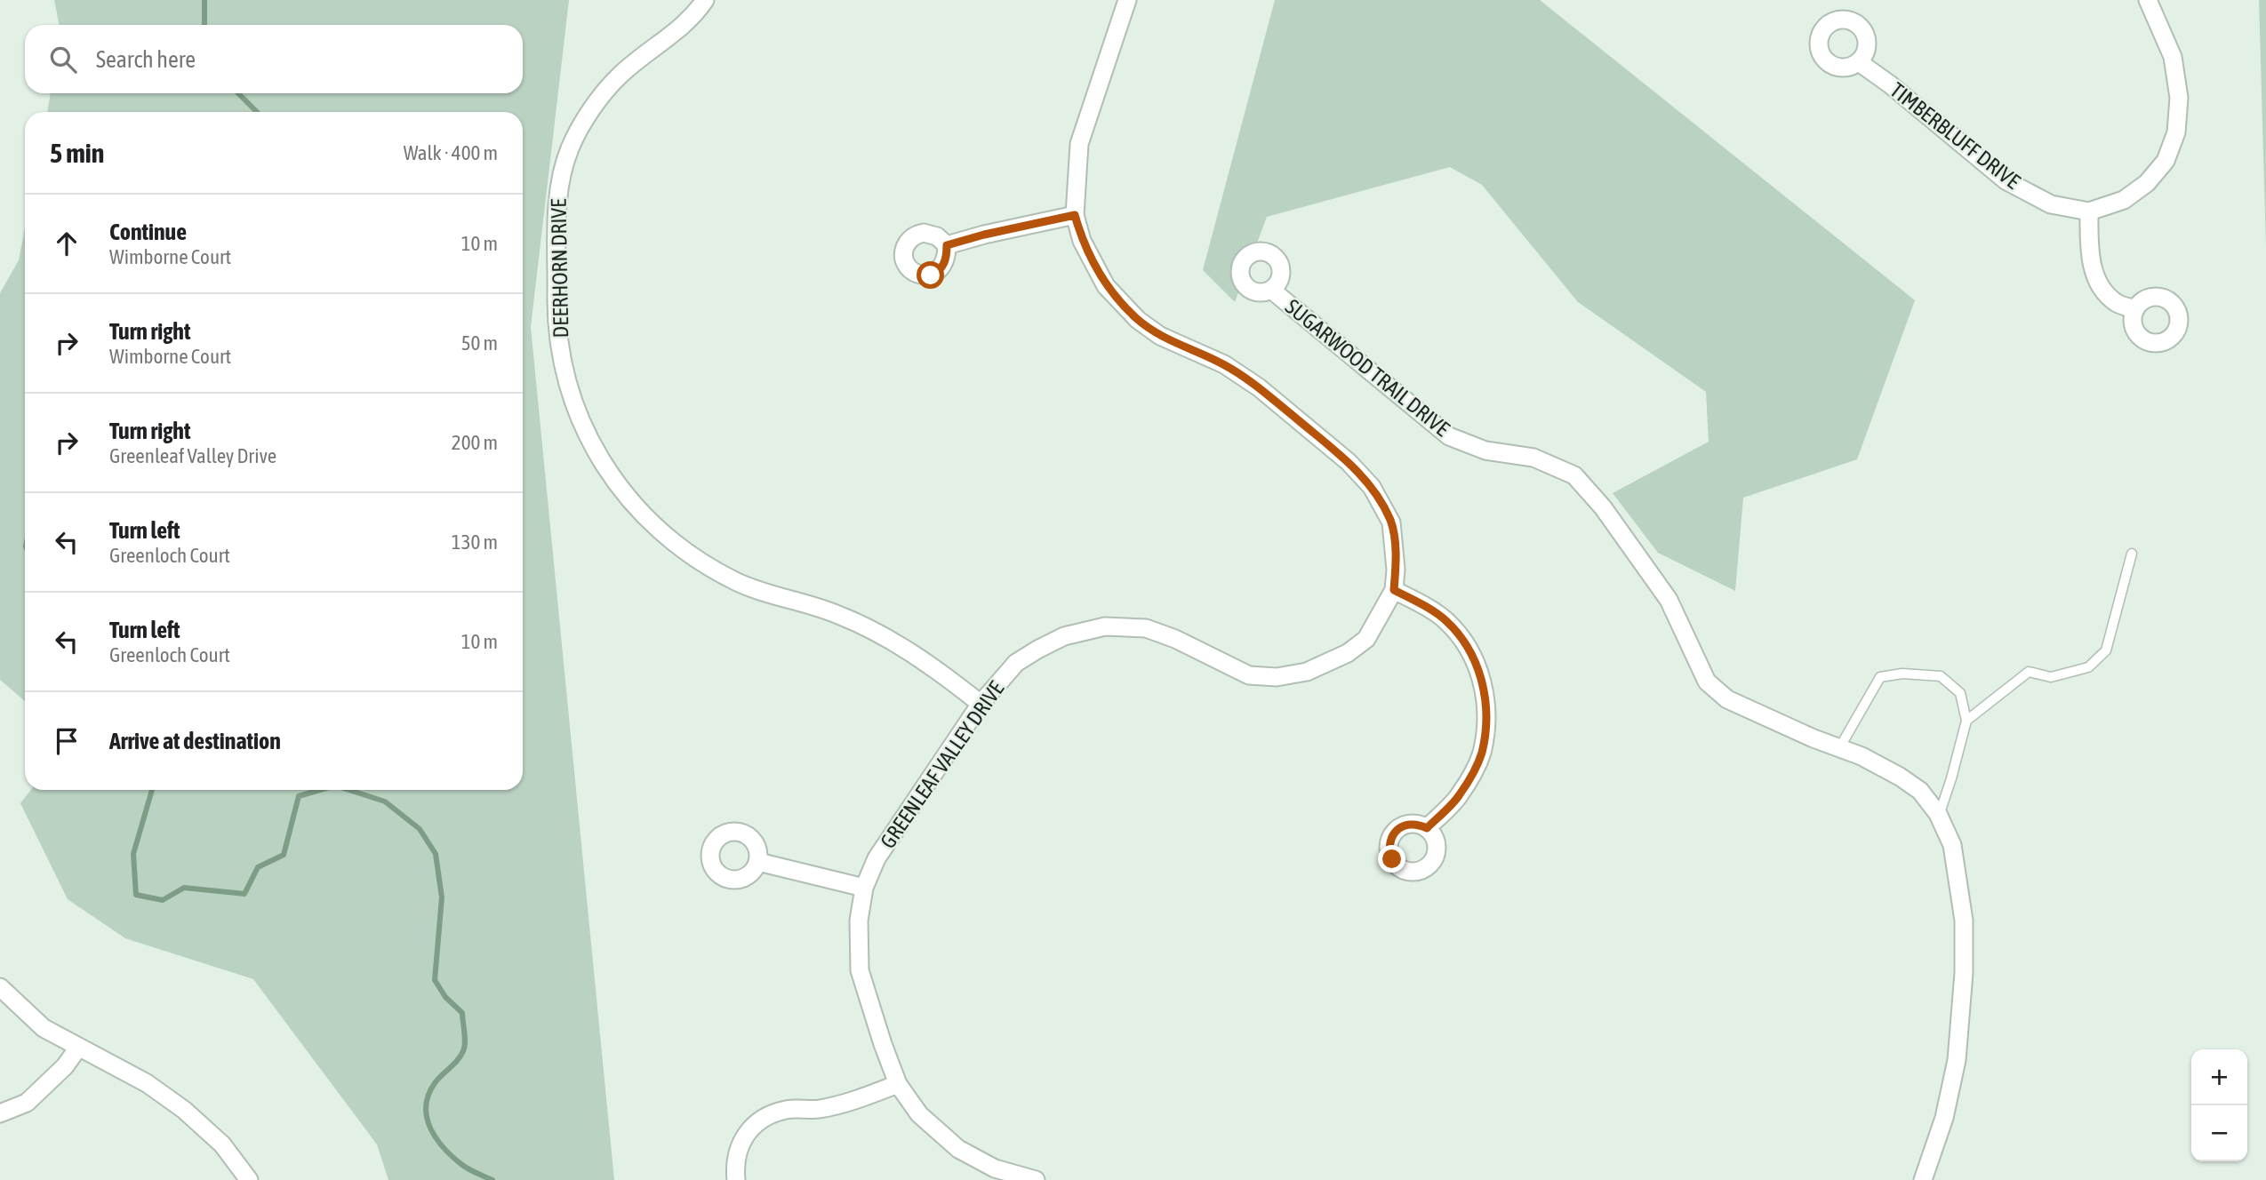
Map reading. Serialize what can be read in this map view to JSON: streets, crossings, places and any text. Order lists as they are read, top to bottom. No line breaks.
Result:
{"streets":{"street":["TIMBERBLUFF DRIVE","DEERHORN DRIVE","SUGARWOOD TRAIL DRIVE","GREENLEAF VALLEY DRIVE"]},"crossings":[["DEERHORN DRIVE","GREENLEAF VALLEY DRIVE"]],"page":{"search":"Search here","heading":["5 min","Walk · 400 m"],"list":[["Continue","Wimborne Court","10 m"],["Turn right","Wimborne Court","50 m"],["Turn right","Greenleaf Valley Drive","200 m"],["Turn left","Greenloch Court","130 m"],["Turn left","Greenloch Court","10 m"],"Arrive at destination"],"map_buttons":["+","−"]}}
